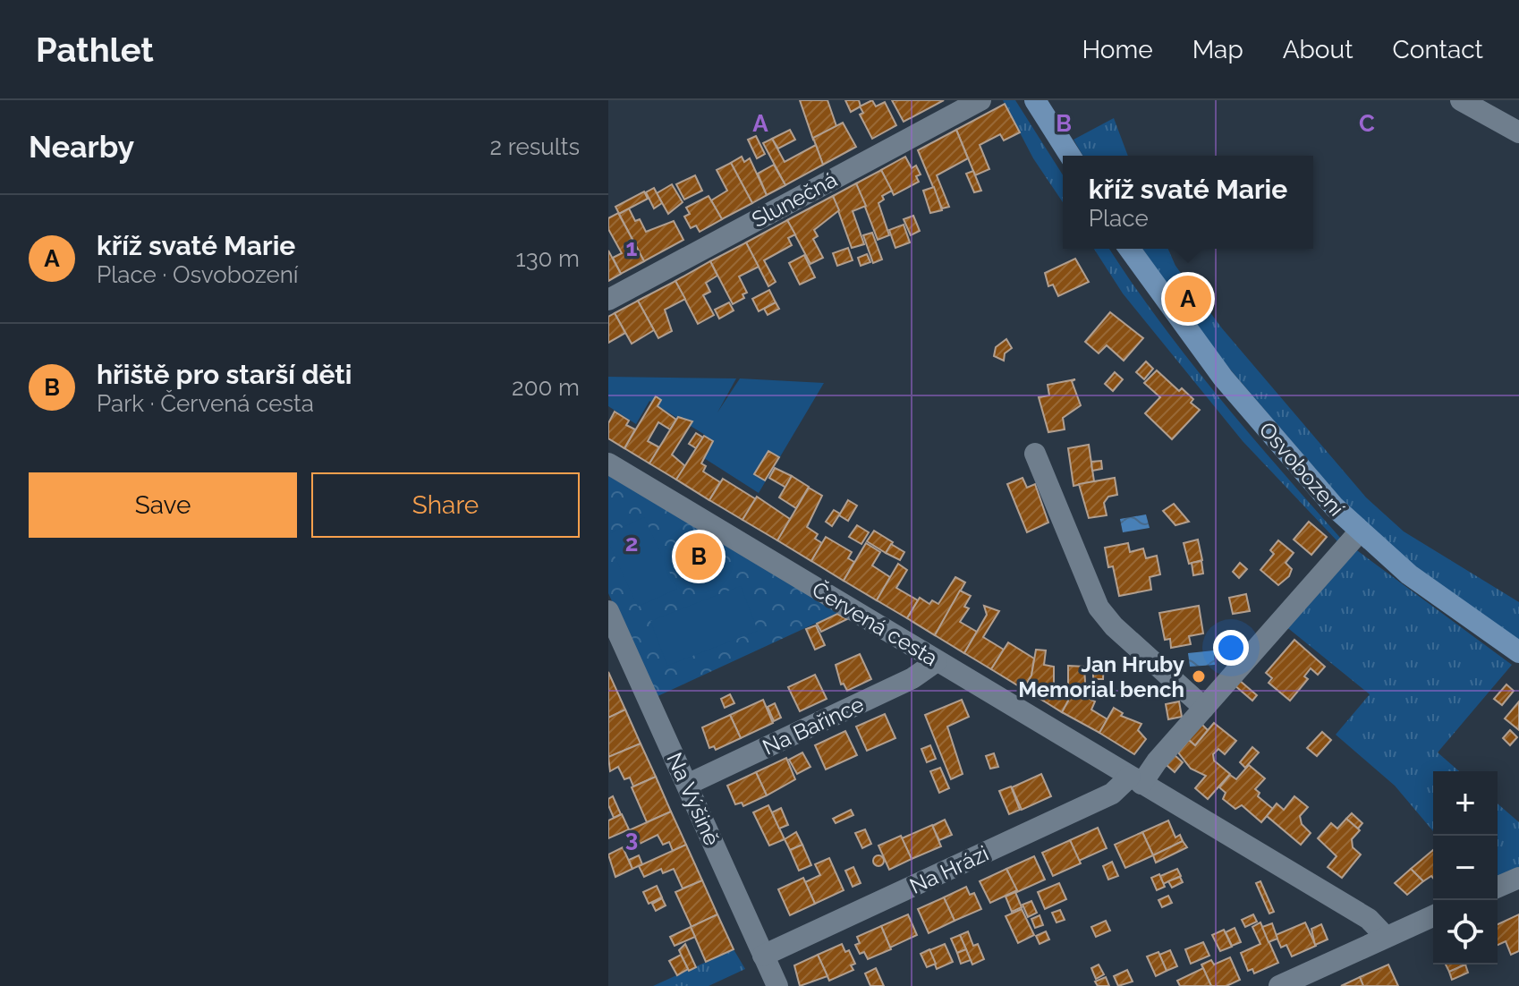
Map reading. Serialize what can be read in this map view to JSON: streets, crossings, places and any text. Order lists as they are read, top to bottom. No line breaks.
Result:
{"streets":{"main road":["Osvobození"],"street":["Slunečná","Červená cesta","Na Bařince","Na Výšině","Na Hrázi"]},"crossings":[["Červená cesta","Na Bařince"],["Červená cesta","Na Hrázi"],["Na Bařince","Na Výšině"],["Na Výšině","Na Hrázi"]],"places":["Jan Hruby Memorial bench"],"page":{"header":"Pathlet","nav":["Home","Map","About","Contact"],"heading":["Nearby","2 results"],"popup":["kříž svaté Marie","Place"],"list":[{"mark":"A","name":"kříž svaté Marie","note":"Place · Osvobození","value":"130 m"},{"mark":"B","name":"hřiště pro starší děti","note":"Park · Červená cesta","value":"200 m"}],"pins":["A","B"],"buttons":["Save","Share"],"map_buttons":["+","−"]},"grid":{"columns":["A","B","C"],"rows":["1","2","3"]}}
